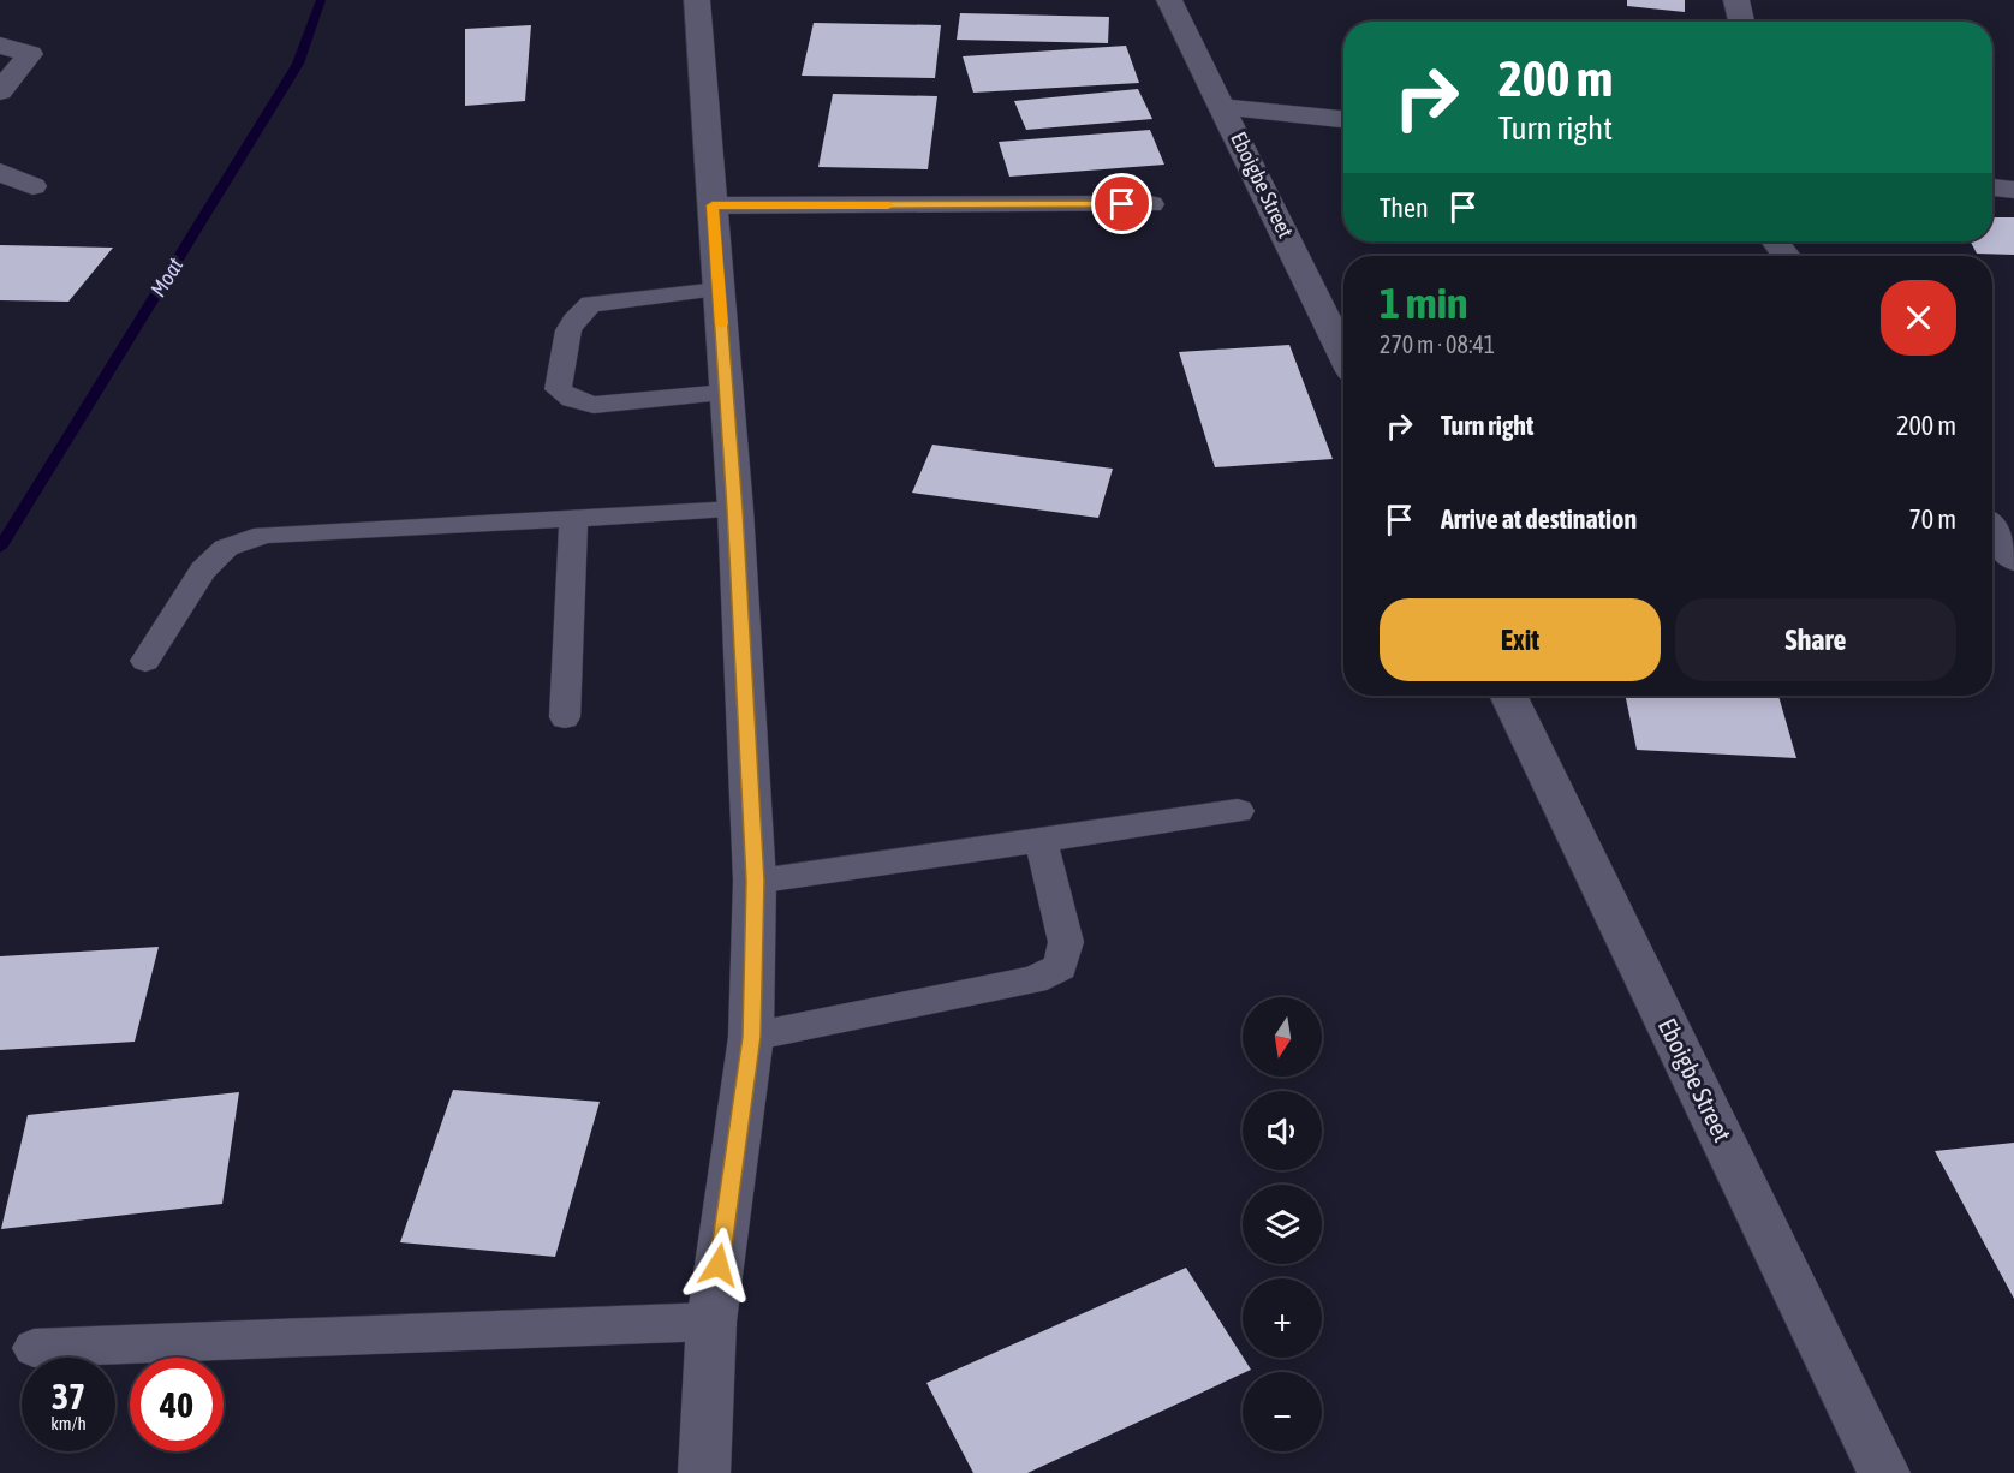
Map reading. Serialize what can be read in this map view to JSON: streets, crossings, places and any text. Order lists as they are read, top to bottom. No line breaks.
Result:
{"streets":{"street":["Eboigbe Street"]},"water":["Moat"],"north":"bottom","page":{"turn":["200 m","Turn right"],"then":"Then","heading":["1 min","270 m · 08:41"],"list":[{"name":"Turn right","value":"200 m"},{"name":"Arrive at destination","value":"70 m"}],"buttons":["Exit","Share"],"map_buttons":["+","−"],"speed":"37 km/h","limit":"40"}}
